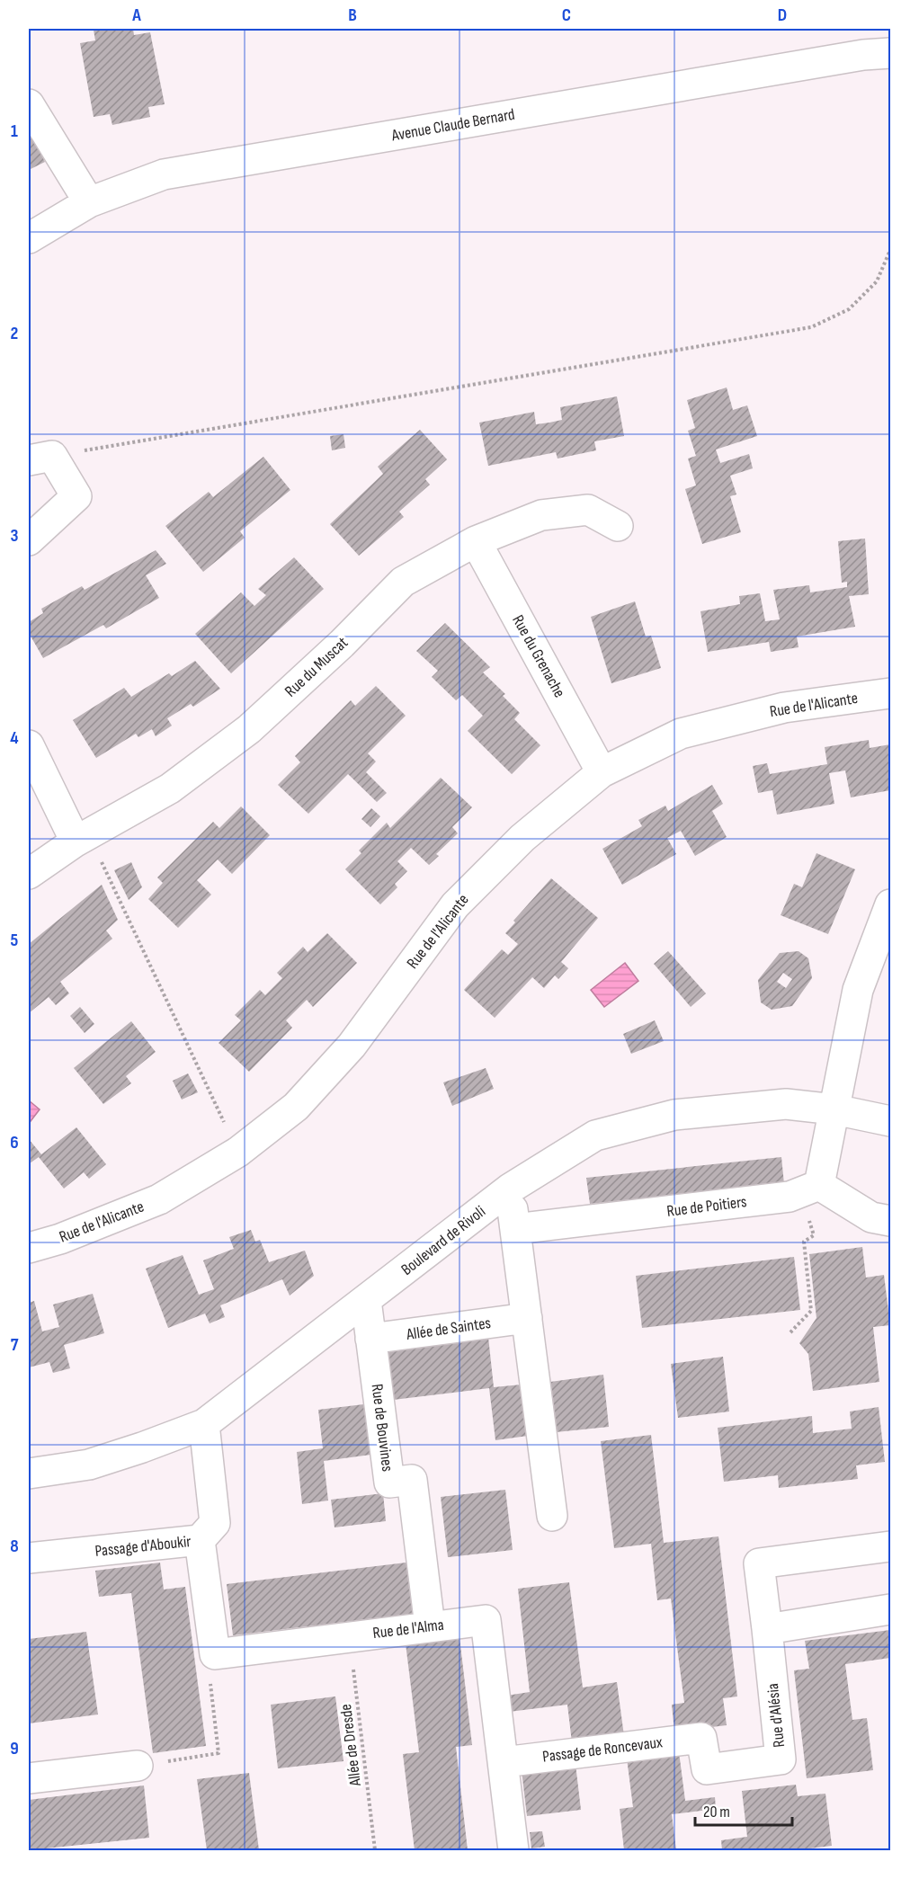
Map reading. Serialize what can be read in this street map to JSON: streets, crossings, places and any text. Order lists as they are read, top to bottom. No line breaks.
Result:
{"streets":{"street":["Avenue Claude Bernard","Rue du Grenache","Rue du Muscat","Rue de l'Alicante","Rue de Poitiers","Boulevard de Rivoli","Allée de Saintes","Rue de Bouvines","Passage d'Aboukir","Rue de l'Alma","Rue d'Alésia","Passage de Roncevaux"],"path":["Allée de Dresde"]},"crossings":[["Rue du Grenache","Rue du Muscat"],["Rue du Grenache","Rue de l'Alicante"],["Boulevard de Rivoli","Rue de Bouvines"],["Boulevard de Rivoli","Passage d'Aboukir"],["Allée de Saintes","Rue de Bouvines"],["Rue de Bouvines","Rue de l'Alma"],["Rue de l'Alma","Allée de Dresde"],["Rue de l'Alma","Passage de Roncevaux"],["Rue d'Alésia","Passage de Roncevaux"]],"scale_bar":"20 m","grid":{"columns":["A","B","C","D"],"rows":["1","2","3","4","5","6","7","8","9"]}}
